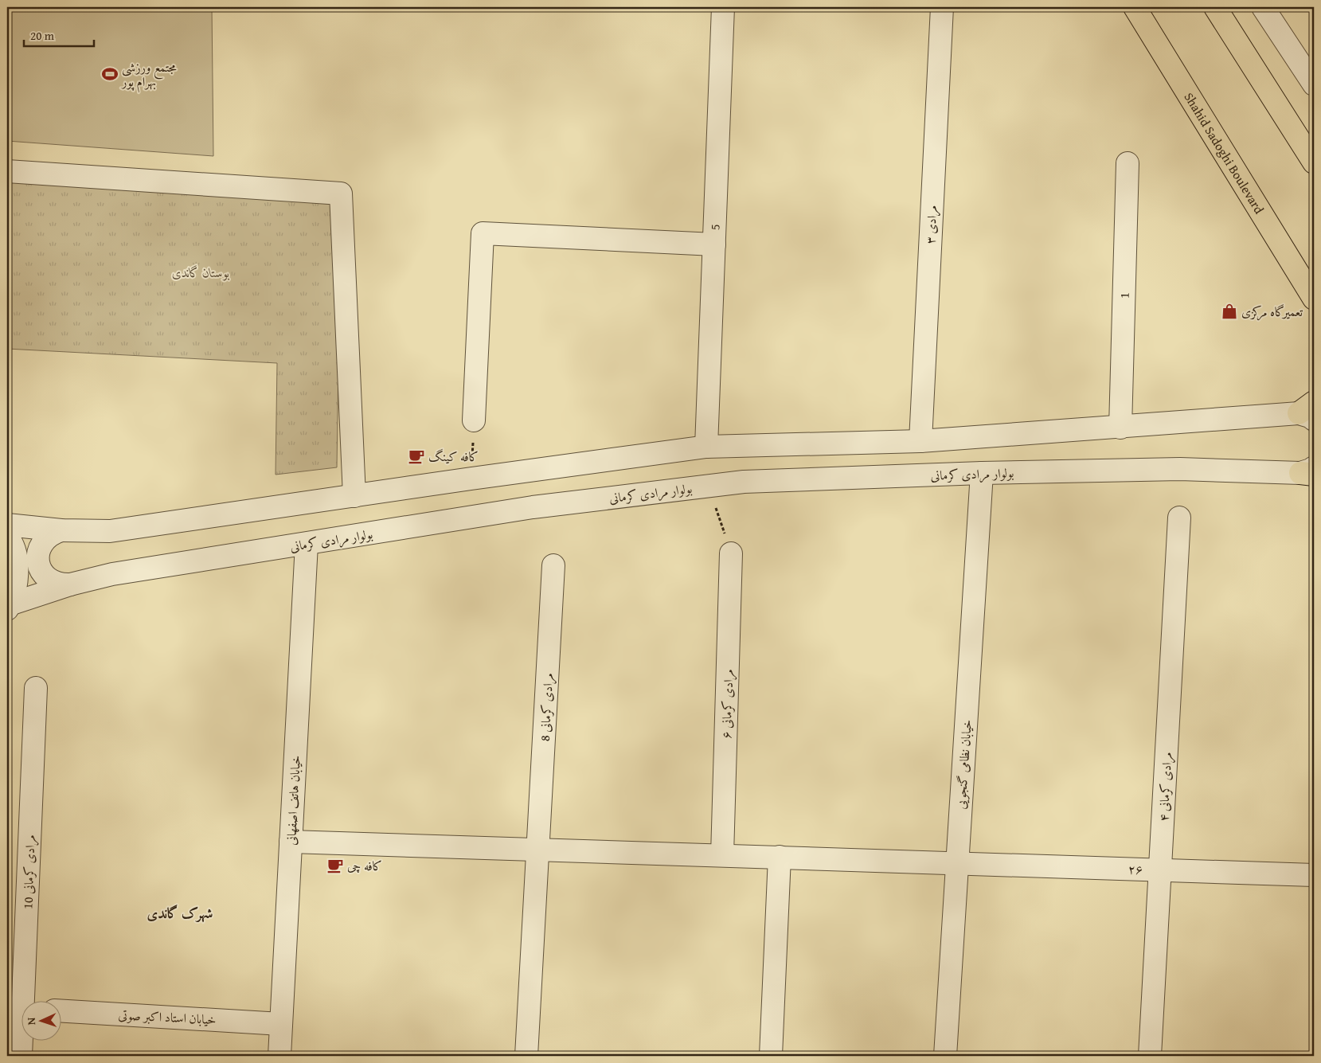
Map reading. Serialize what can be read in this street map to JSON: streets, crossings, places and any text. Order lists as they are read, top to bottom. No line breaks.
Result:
{"streets":{"highway":["Shahid Sadoghi Boulevard"],"street":["مرادی ۳","5","1","بولوار مرادی کرمانی","مرادی کرمانی ۶","مرادی کرمانی 8","خیابان نظامی گنجویی","مرادی کرمانی ۴","خیابان هاتف اصفهانی","۲۶","مرادی کرمانی 10","خیابان استاد اکبر صوتی"]},"crossings":[["بولوار مرادی کرمانی","خیابان نظامی گنجویی"],["بولوار مرادی کرمانی","خیابان هاتف اصفهانی"],["مرادی کرمانی ۶","۲۶"],["مرادی کرمانی 8","۲۶"],["خیابان نظامی گنجویی","۲۶"],["مرادی کرمانی ۴","۲۶"],["خیابان هاتف اصفهانی","۲۶"],["خیابان هاتف اصفهانی","خیابان استاد اکبر صوتی"]],"districts":["شهرک گاندی"],"parks":["بوستان گاندی"],"places":{"sports":["مجتمع ورزشی بهرام پور"],"shop":["تعمیرگاه مرکزی"],"cafe":["کافه کینگ","کافه چی"]},"scale_bar":"20 m","north":"left"}
